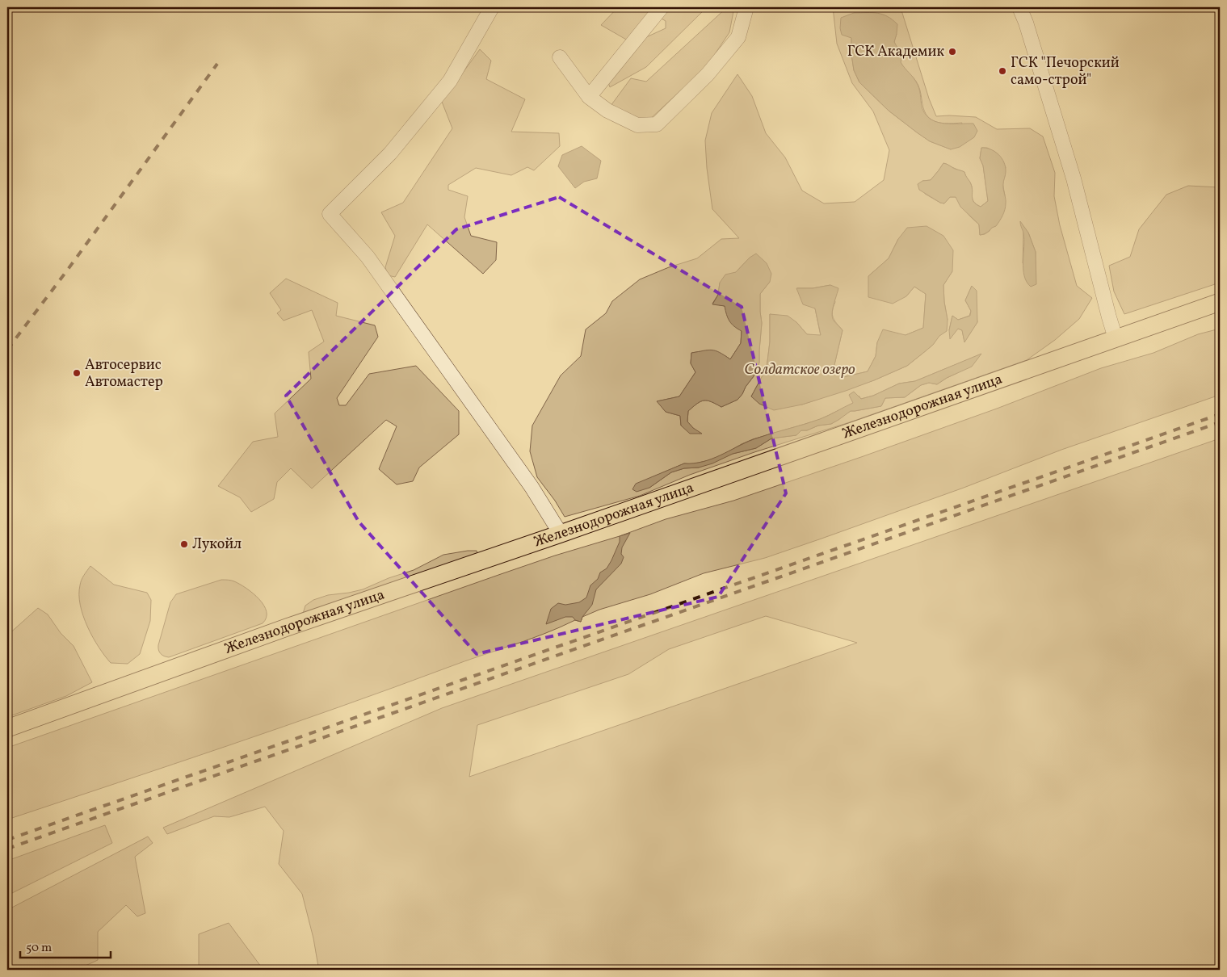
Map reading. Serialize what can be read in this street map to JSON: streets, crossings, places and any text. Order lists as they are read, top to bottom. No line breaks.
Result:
{"streets":{"main road":["Железнодорожная улица"]},"water":["Солдатское озеро"],"places":["ГСК Академик","ГСК \"Печорский само-строй\"","Автосервис Автомастер","Лукойл"],"scale_bar":"50 m"}
